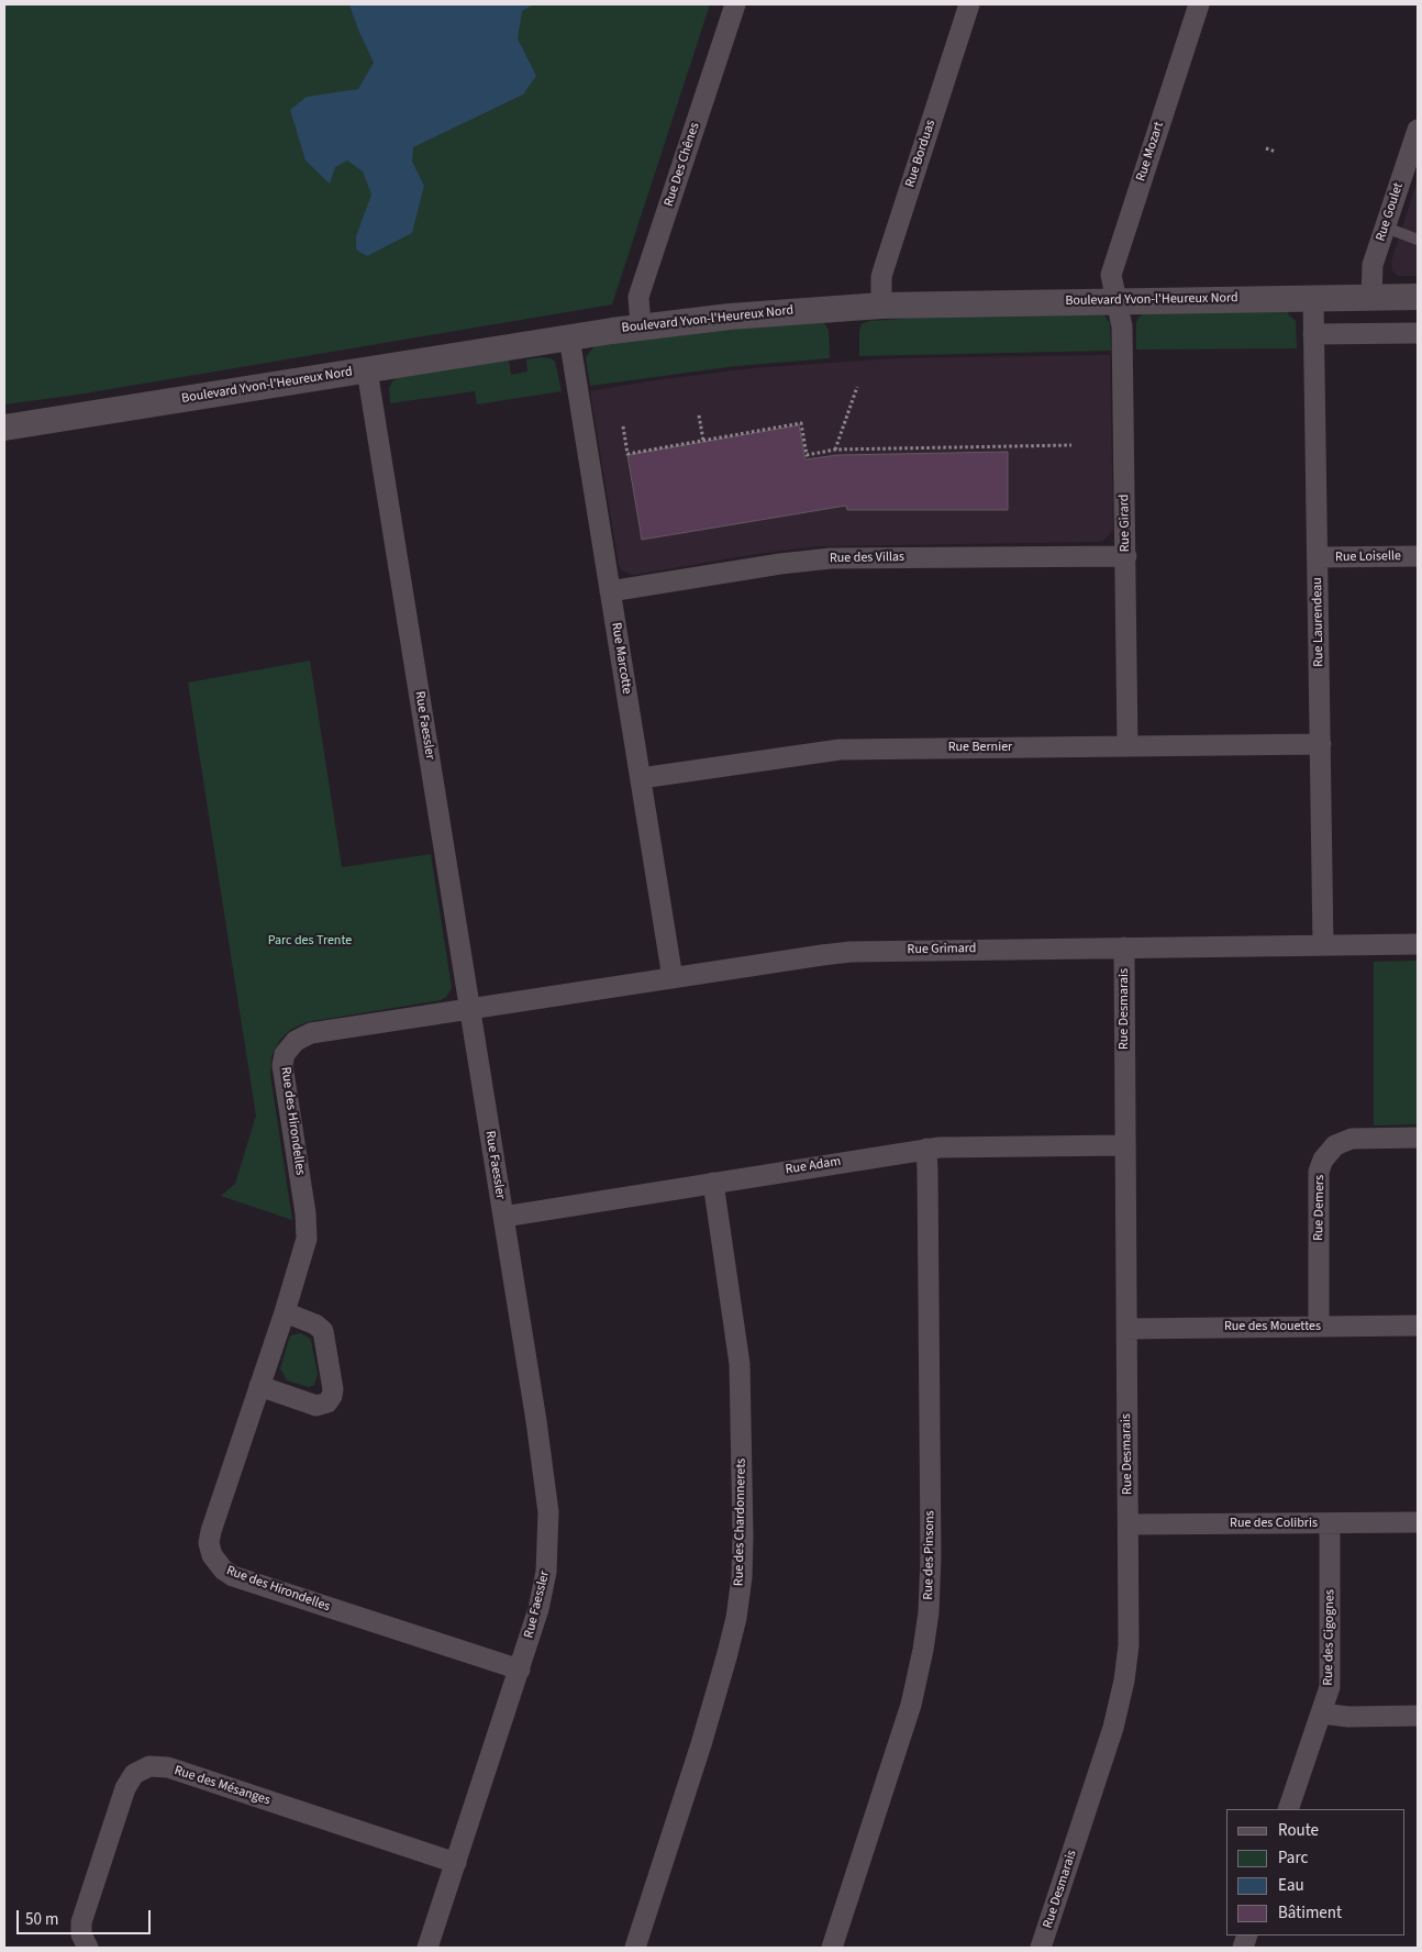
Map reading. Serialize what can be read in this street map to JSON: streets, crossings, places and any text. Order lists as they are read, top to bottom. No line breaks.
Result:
{"streets":{"street":["Rue Mozart","Rue Borduas","Rue Des Chênes","Rue Goulet","Boulevard Yvon-l'Heureux Nord","Rue Girard","Rue Loiselle","Rue des Villas","Rue Laurendeau","Rue Marcotte","Rue Faessler","Rue Bernier","Rue Grimard","Rue Desmarais","Rue des Hirondelles","Rue Adam","Rue Demers","Rue des Mouettes","Rue des Chardonnerets","Rue des Colibris","Rue des Pinsons","Rue des Cigognes","Rue des Mésanges"]},"crossings":[["Rue Mozart","Boulevard Yvon-l'Heureux Nord"],["Rue Mozart","Rue Girard"],["Rue Borduas","Boulevard Yvon-l'Heureux Nord"],["Rue Des Chênes","Boulevard Yvon-l'Heureux Nord"],["Rue Goulet","Boulevard Yvon-l'Heureux Nord"],["Boulevard Yvon-l'Heureux Nord","Rue Girard"],["Boulevard Yvon-l'Heureux Nord","Rue Laurendeau"],["Boulevard Yvon-l'Heureux Nord","Rue Marcotte"],["Boulevard Yvon-l'Heureux Nord","Rue Faessler"],["Rue Girard","Rue des Villas"],["Rue Girard","Rue Bernier"],["Rue Loiselle","Rue Laurendeau"],["Rue des Villas","Rue Marcotte"],["Rue Laurendeau","Rue Bernier"],["Rue Laurendeau","Rue Grimard"],["Rue Marcotte","Rue Bernier"],["Rue Marcotte","Rue Grimard"],["Rue Faessler","Rue Grimard"],["Rue Faessler","Rue des Hirondelles"],["Rue Faessler","Rue Adam"],["Rue Faessler","Rue des Mésanges"],["Rue Grimard","Rue Desmarais"],["Rue Grimard","Rue des Hirondelles"],["Rue Desmarais","Rue Adam"],["Rue Desmarais","Rue des Mouettes"],["Rue Desmarais","Rue des Colibris"],["Rue Adam","Rue des Chardonnerets"],["Rue Adam","Rue des Pinsons"],["Rue Demers","Rue des Mouettes"],["Rue des Colibris","Rue des Cigognes"]],"parks":["Parc des Trente"],"legend":["Route","Parc","Eau","Bâtiment"],"scale_bar":"50 m"}
